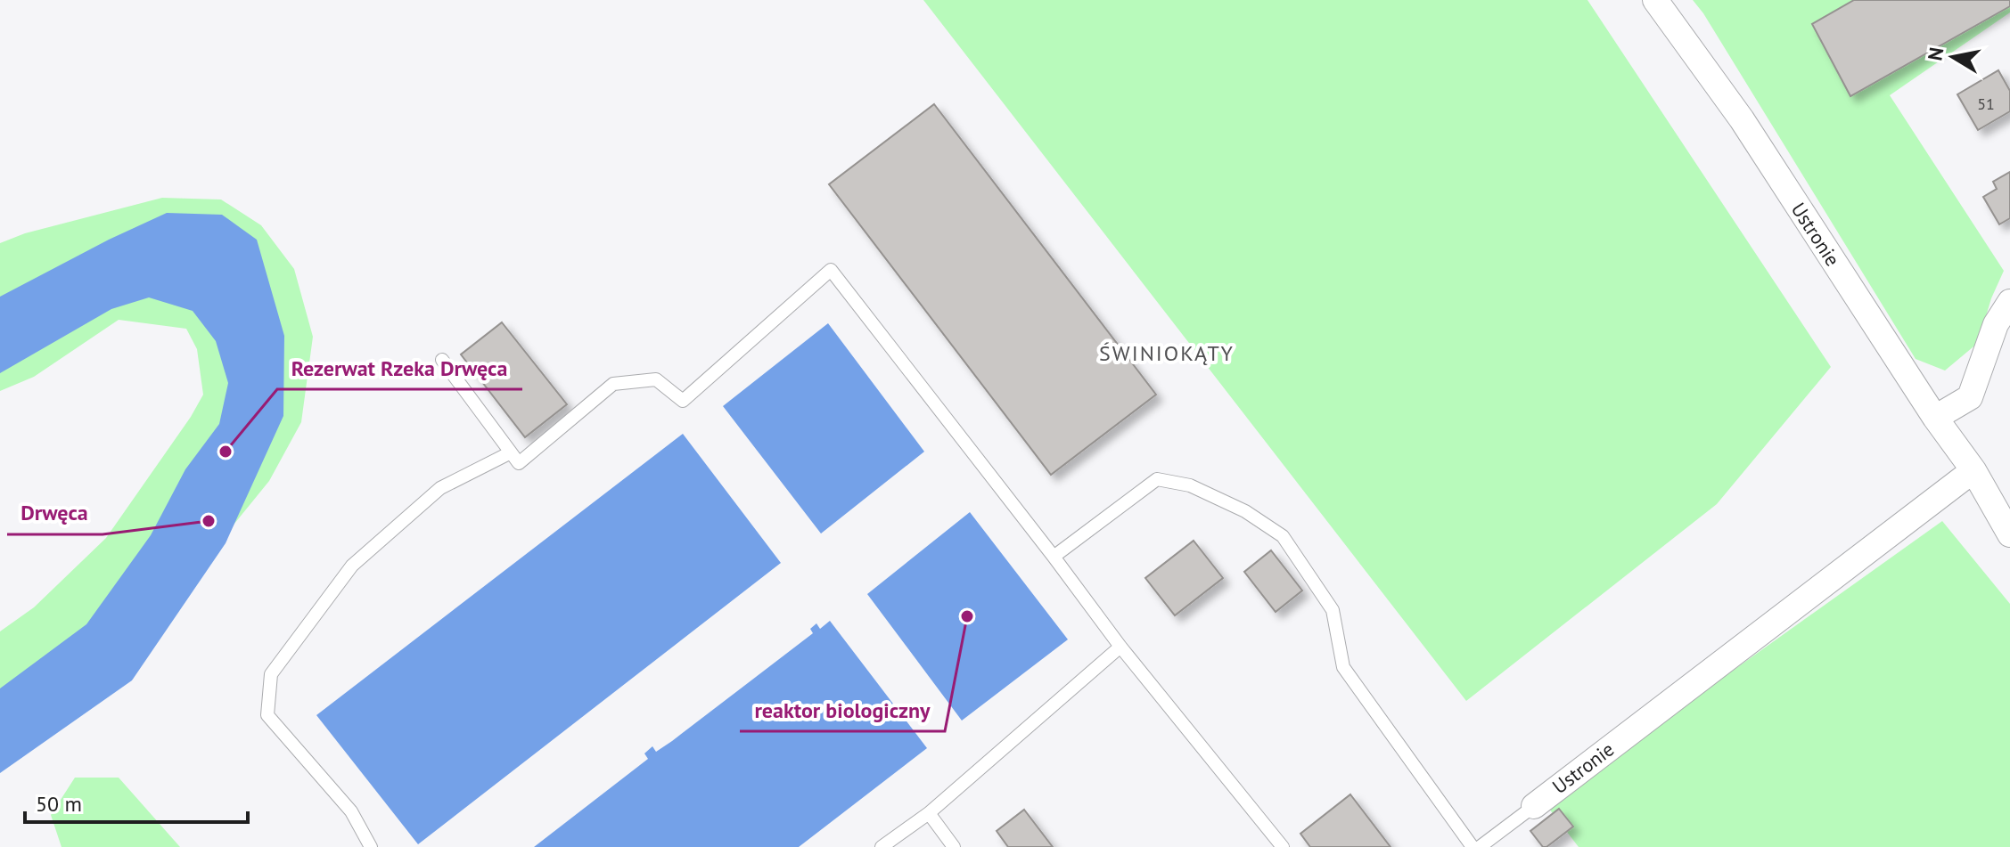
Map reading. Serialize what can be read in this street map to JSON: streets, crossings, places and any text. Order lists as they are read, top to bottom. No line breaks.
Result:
{"streets":{"street":["Ustronie"]},"districts":["ŚWINIOKĄTY"],"places":["Rezerwat Rzeka Drwęca","Drwęca","reaktor biologiczny"],"house_numbers":["51"],"scale_bar":"50 m","north":"left"}
